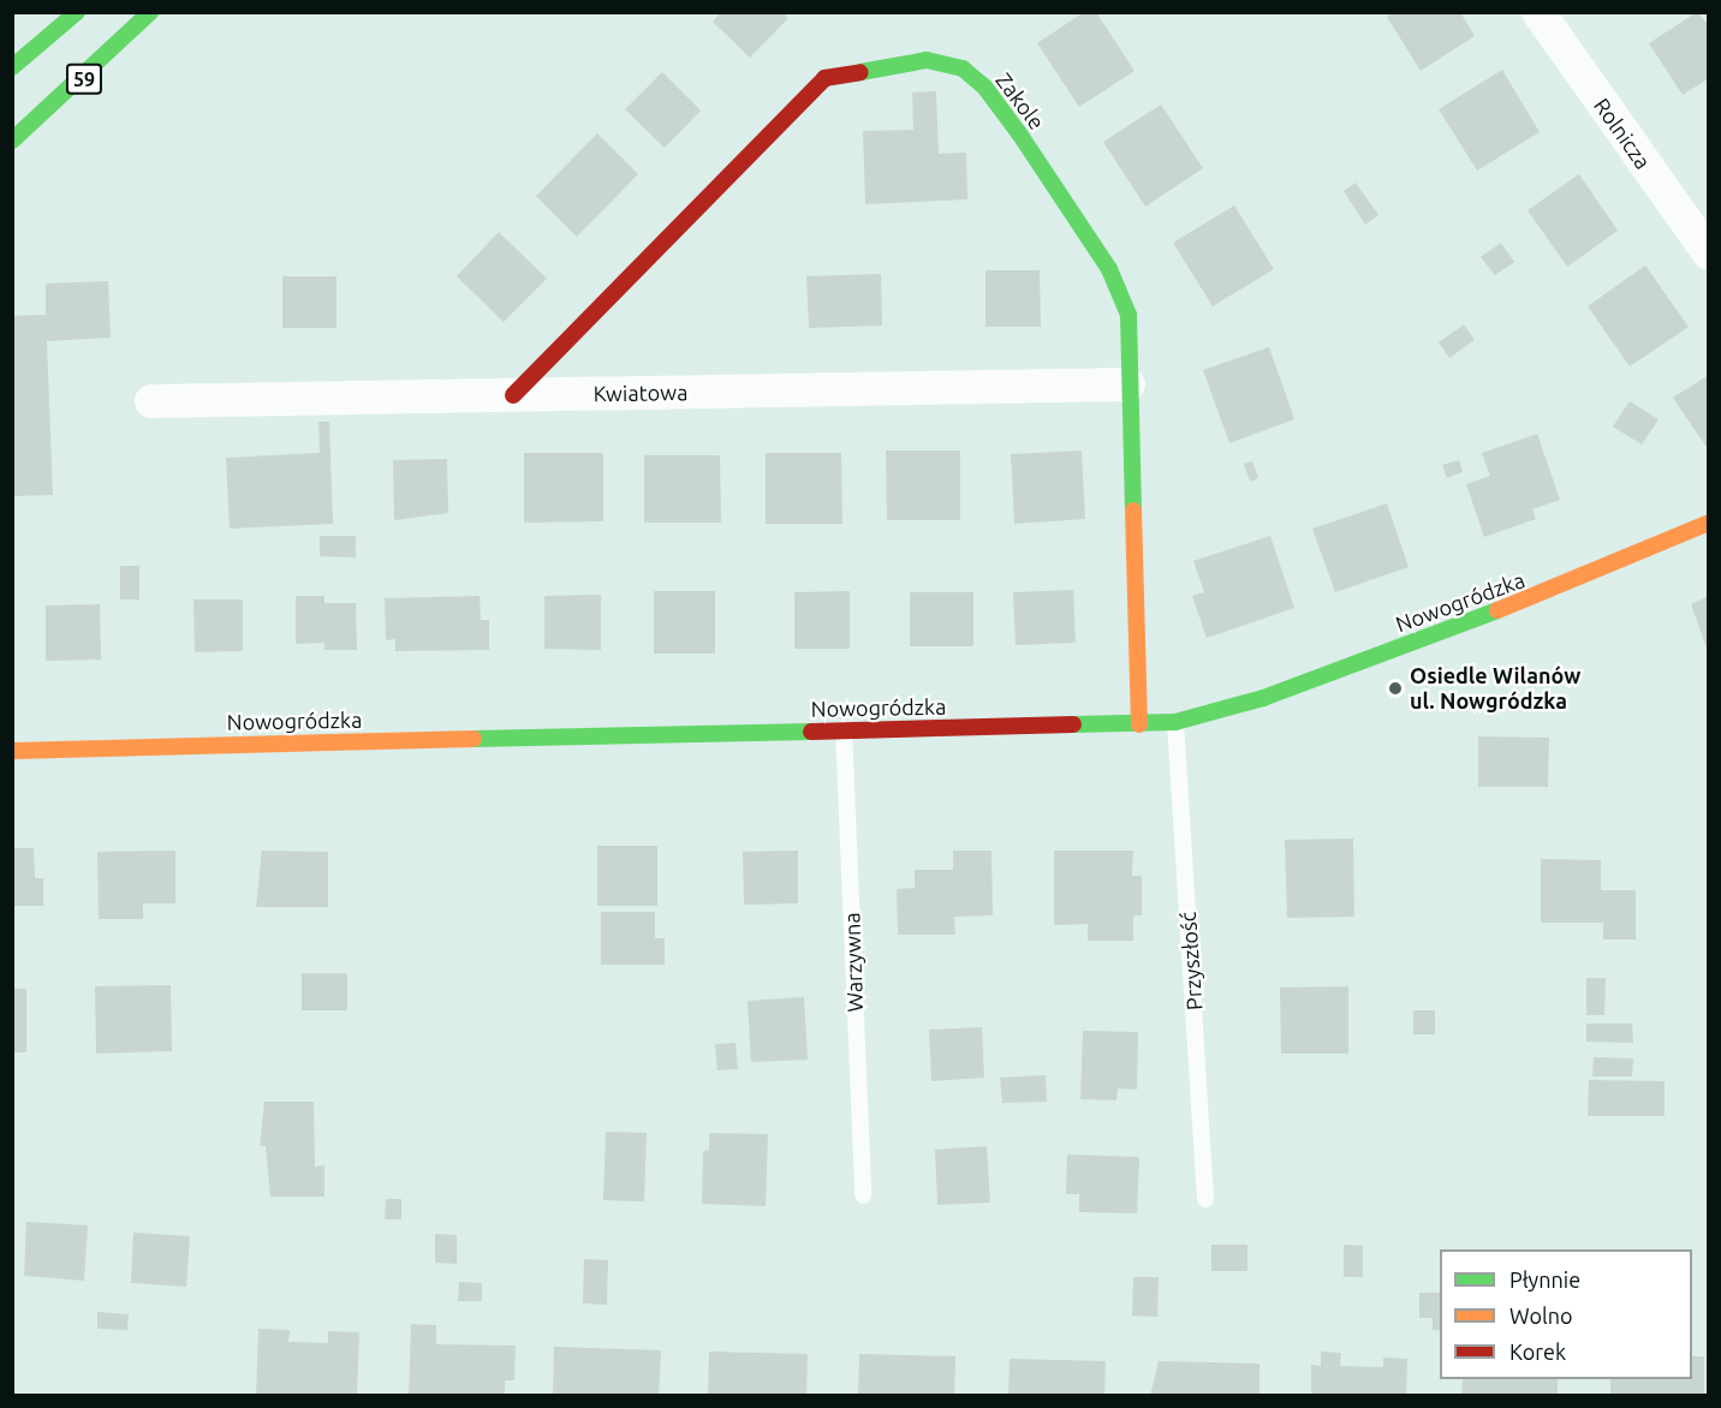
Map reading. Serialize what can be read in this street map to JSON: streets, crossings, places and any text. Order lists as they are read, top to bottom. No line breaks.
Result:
{"streets":{"street":["59","Zakole","Rolnicza","Kwiatowa","Nowogródzka"],"lane":["Przyszłość","Warzywna"]},"crossings":[["Zakole","Kwiatowa"],["Zakole","Nowogródzka"],["Nowogródzka","Przyszłość"],["Nowogródzka","Warzywna"]],"places":["Osiedle Wilanów ul. Nowgródzka"],"legend":["Płynnie","Wolno","Korek"]}
